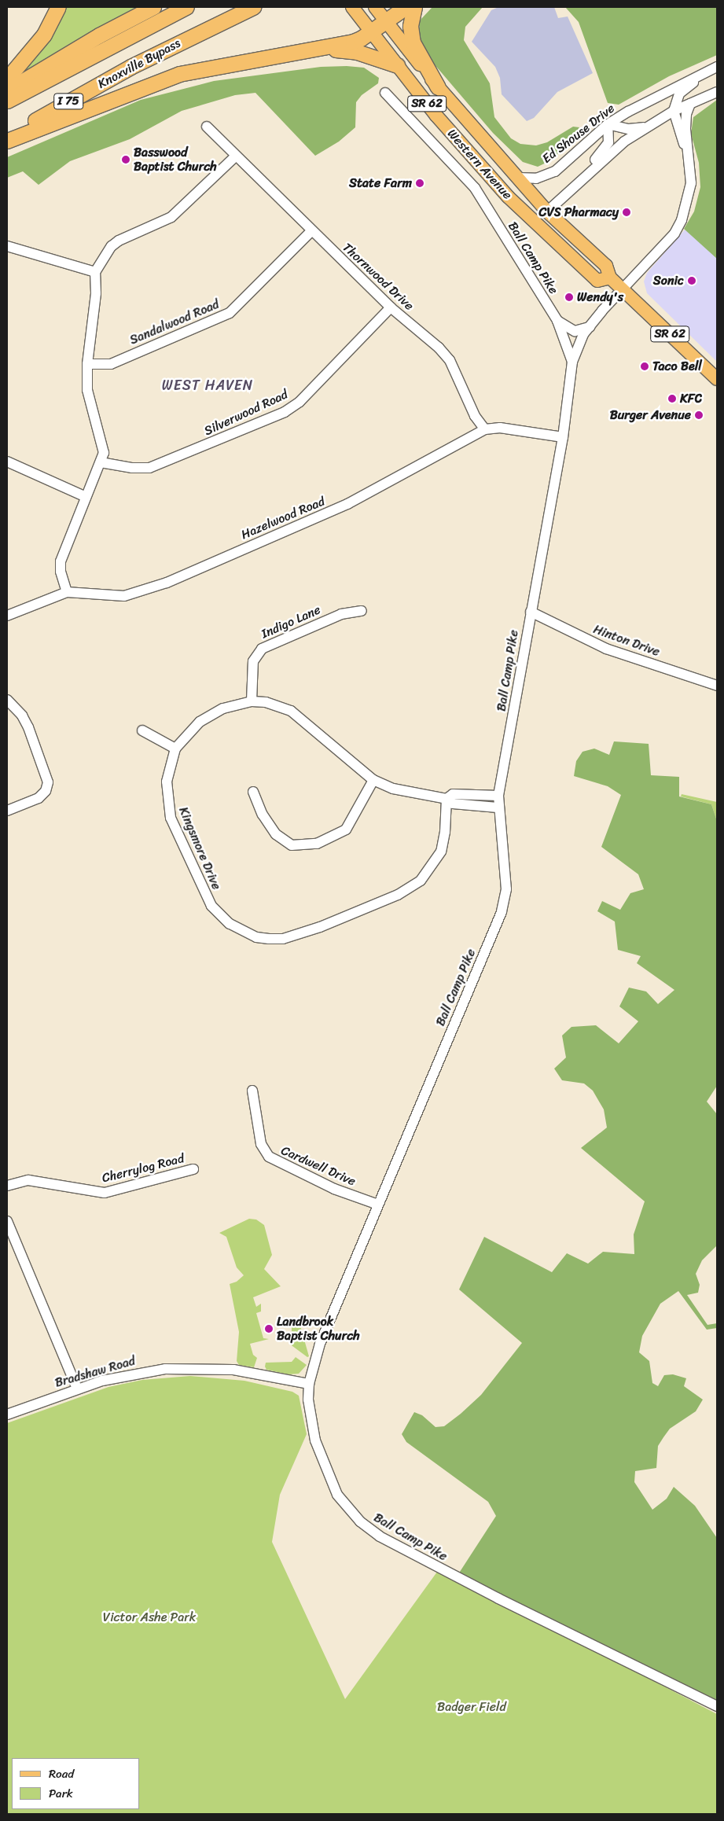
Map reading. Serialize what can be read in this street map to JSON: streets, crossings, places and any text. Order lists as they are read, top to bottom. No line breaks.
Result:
{"streets":{"highway":["Knoxville Bypass","I 75"],"main road":["SR 62","Western Avenue"],"street":["Ed Shouse Drive","Ball Camp Pike","Thornwood Drive","Sandalwood Road","Silverwood Road","Hazelwood Road","Indigo Lane","Hinton Drive","Kingsmore Drive","Cardwell Drive","Cherrylog Road","Bradshaw Road"]},"crossings":[["Ed Shouse Drive","Western Avenue"],["Ball Camp Pike","Hazelwood Road"],["Ball Camp Pike","Hinton Drive"],["Ball Camp Pike","Kingsmore Drive"],["Ball Camp Pike","Cardwell Drive"],["Ball Camp Pike","Bradshaw Road"],["Thornwood Drive","Sandalwood Road"],["Thornwood Drive","Silverwood Road"],["Thornwood Drive","Hazelwood Road"],["Indigo Lane","Kingsmore Drive"]],"districts":["WEST HAVEN"],"parks":["Victor Ashe Park","Badger Field"],"places":["Basswood Baptist Church","State Farm","CVS Pharmacy","Sonic","Wendy's","Taco Bell","KFC","Burger Avenue","Landbrook Baptist Church"],"legend":["Road","Park"]}
